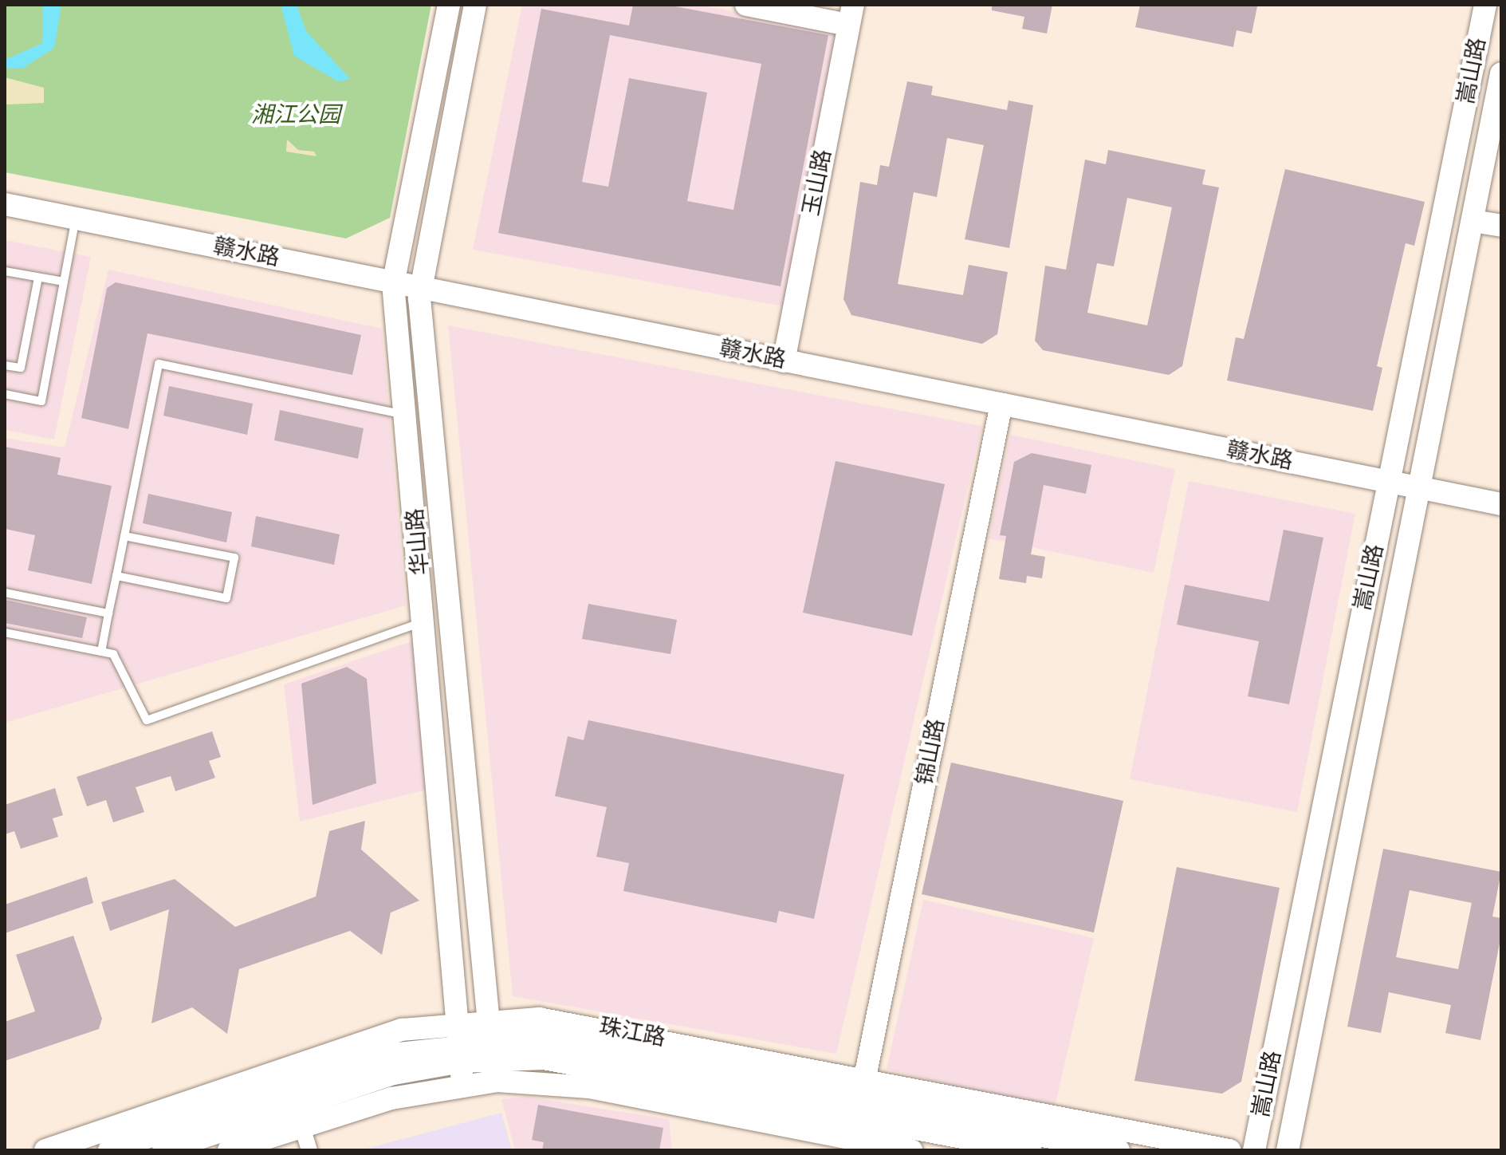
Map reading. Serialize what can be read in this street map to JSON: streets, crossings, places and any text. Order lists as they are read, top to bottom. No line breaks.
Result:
{"streets":{"main road":["嵩山路","玉山路","赣水路","华山路","锦山路","珠江路"]},"crossings":[["嵩山路","赣水路"],["玉山路","赣水路"],["赣水路","华山路"],["赣水路","锦山路"],["华山路","珠江路"],["锦山路","珠江路"]],"parks":["湘江公园"]}
